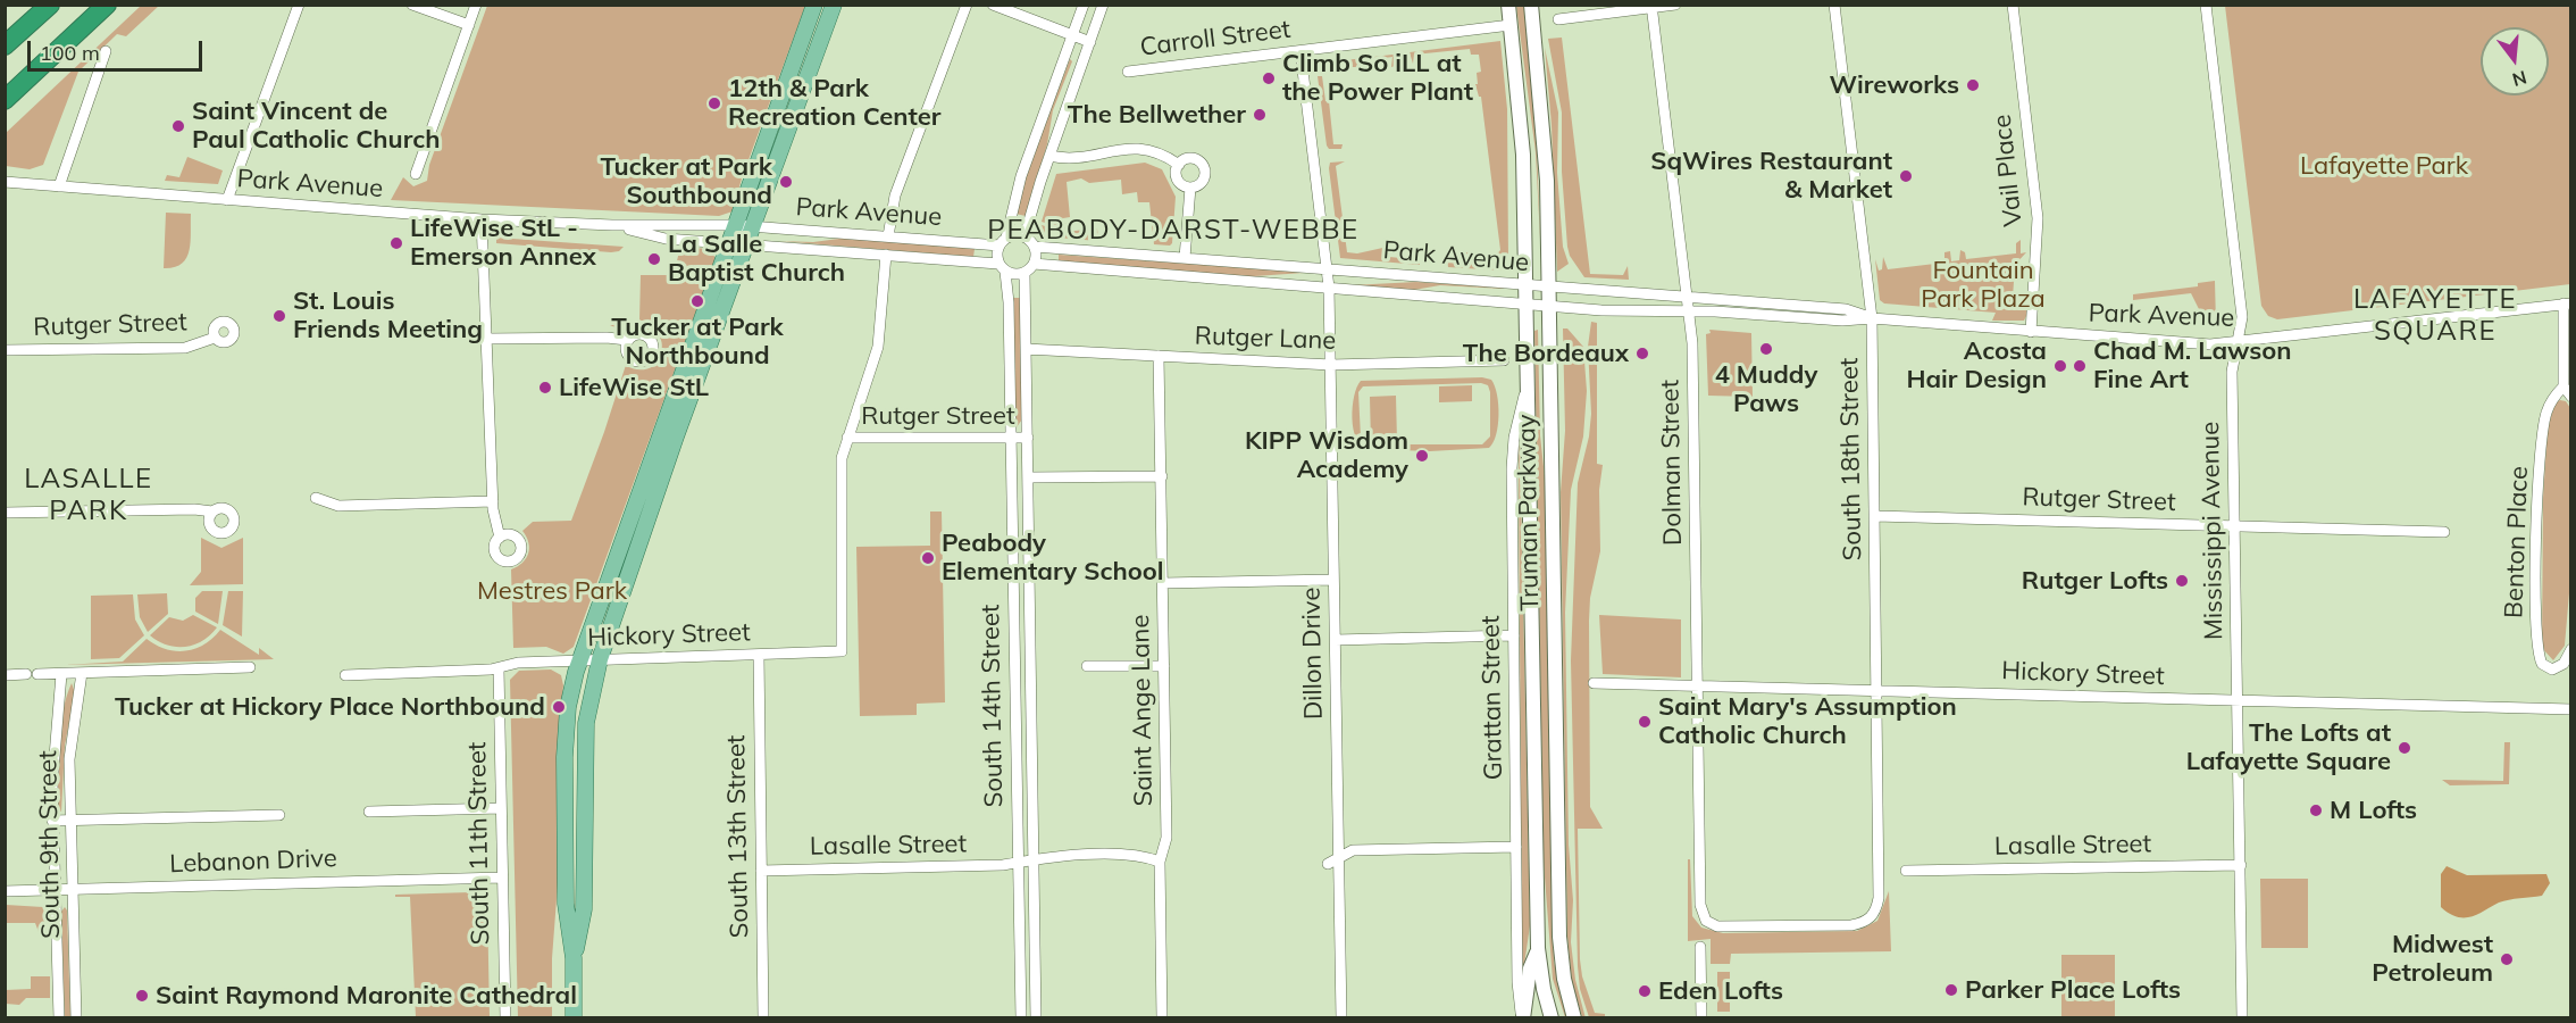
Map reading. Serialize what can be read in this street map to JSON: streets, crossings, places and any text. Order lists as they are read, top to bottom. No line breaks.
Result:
{"streets":{"main road":["Truman Parkway"],"street":["Carroll Street","Vail Place","Park Avenue","Rutger Street","Rutger Lane","South 18th Street","Dolman Street","Mississippi Avenue","Benton Place","Hickory Street","Dillon Drive","Grattan Street","South 14th Street","Saint Ange Lane","South 13th Street","South 11th Street","South 9th Street","Lasalle Street","Lebanon Drive"]},"crossings":[["Carroll Street","Truman Parkway"],["Carroll Street","Dillon Drive"],["Vail Place","Park Avenue"],["Park Avenue","South 18th Street"],["Park Avenue","Dolman Street"],["Park Avenue","Truman Parkway"],["Park Avenue","Mississippi Avenue"],["Park Avenue","Dillon Drive"],["Park Avenue","South 14th Street"],["Rutger Street","South 18th Street"],["Rutger Street","Mississippi Avenue"],["Rutger Street","Hickory Street"],["Rutger Street","South 14th Street"],["Rutger Lane","Dillon Drive"],["Rutger Lane","South 14th Street"],["Rutger Lane","Saint Ange Lane"],["South 18th Street","Dolman Street"],["South 18th Street","Hickory Street"],["Dolman Street","Hickory Street"],["Truman Parkway","Grattan Street"],["Mississippi Avenue","Hickory Street"],["Mississippi Avenue","Lasalle Street"],["Hickory Street","South 13th Street"],["Hickory Street","South 11th Street"],["South 14th Street","Lasalle Street"],["Saint Ange Lane","Lasalle Street"],["South 13th Street","Lasalle Street"],["South 11th Street","Lebanon Drive"],["South 9th Street","Lebanon Drive"]],"districts":["PEABODY-DARST-WEBBE","LAFAYETTE SQUARE","LASALLE PARK"],"parks":["Lafayette Park","Fountain Park Plaza","Mestres Park"],"places":["Climb So iLL at the Power Plant","Wireworks","12th & Park Recreation Center","The Bellwether","Saint Vincent de Paul Catholic Church","SqWires Restaurant & Market","Tucker at Park Southbound","LifeWise StL - Emerson Annex","La Salle Baptist Church","Tucker at Park Northbound","St. Louis Friends Meeting","4 Muddy Paws","The Bordeaux","Acosta Hair Design","Chad M. Lawson Fine Art","LifeWise StL","KIPP Wisdom Academy","Peabody Elementary School","Rutger Lofts","Tucker at Hickory Place Northbound","Saint Mary's Assumption Catholic Church","The Lofts at Lafayette Square","M Lofts","Midwest Petroleum","Parker Place Lofts","Eden Lofts","Saint Raymond Maronite Cathedral"],"scale_bar":"100 m","north":"bottom"}
